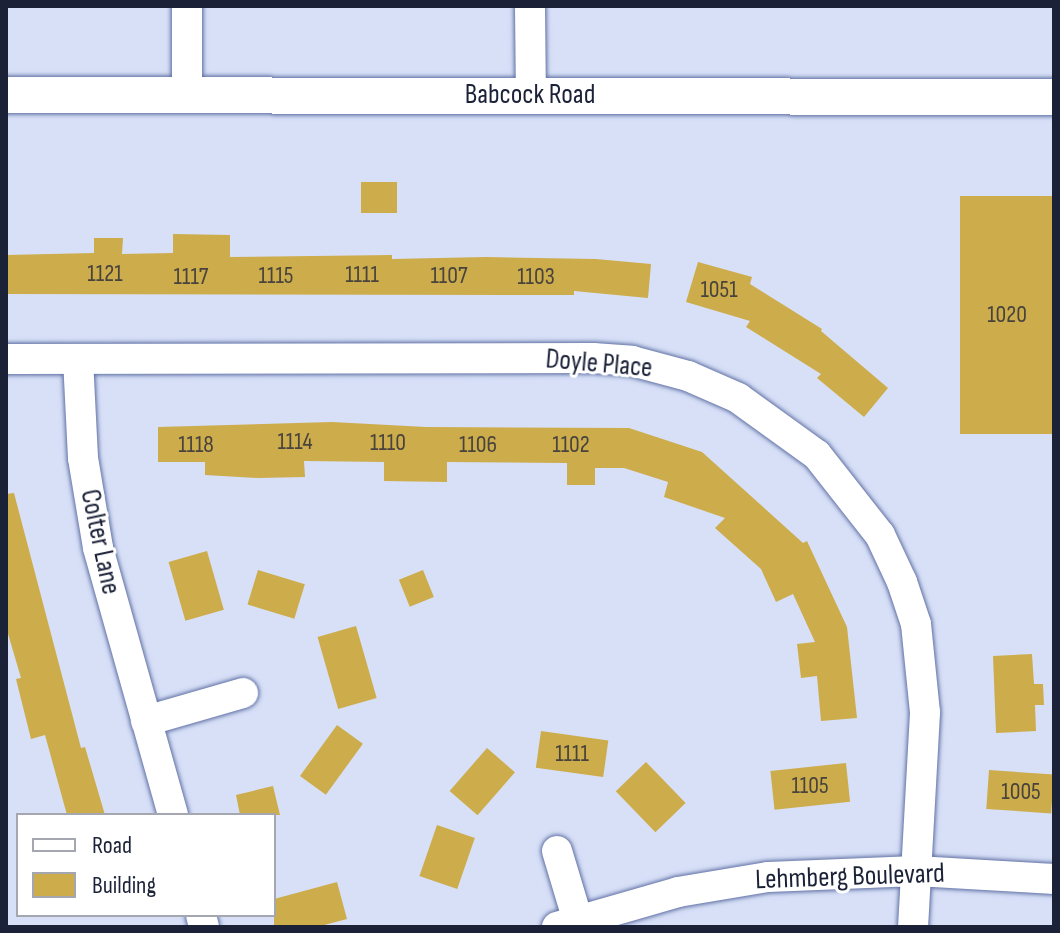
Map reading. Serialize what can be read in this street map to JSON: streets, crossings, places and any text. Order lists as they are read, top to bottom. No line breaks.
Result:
{"streets":{"street":["Babcock Road","Doyle Place","Colter Lane","Lehmberg Boulevard"]},"crossings":[["Doyle Place","Colter Lane"],["Doyle Place","Lehmberg Boulevard"]],"house_numbers":["1121","1111","1115","1107","1117","1103","1051","1020","1114","1110","1118","1106","1102","1111","1105","1005"],"legend":["Road","Building"]}
